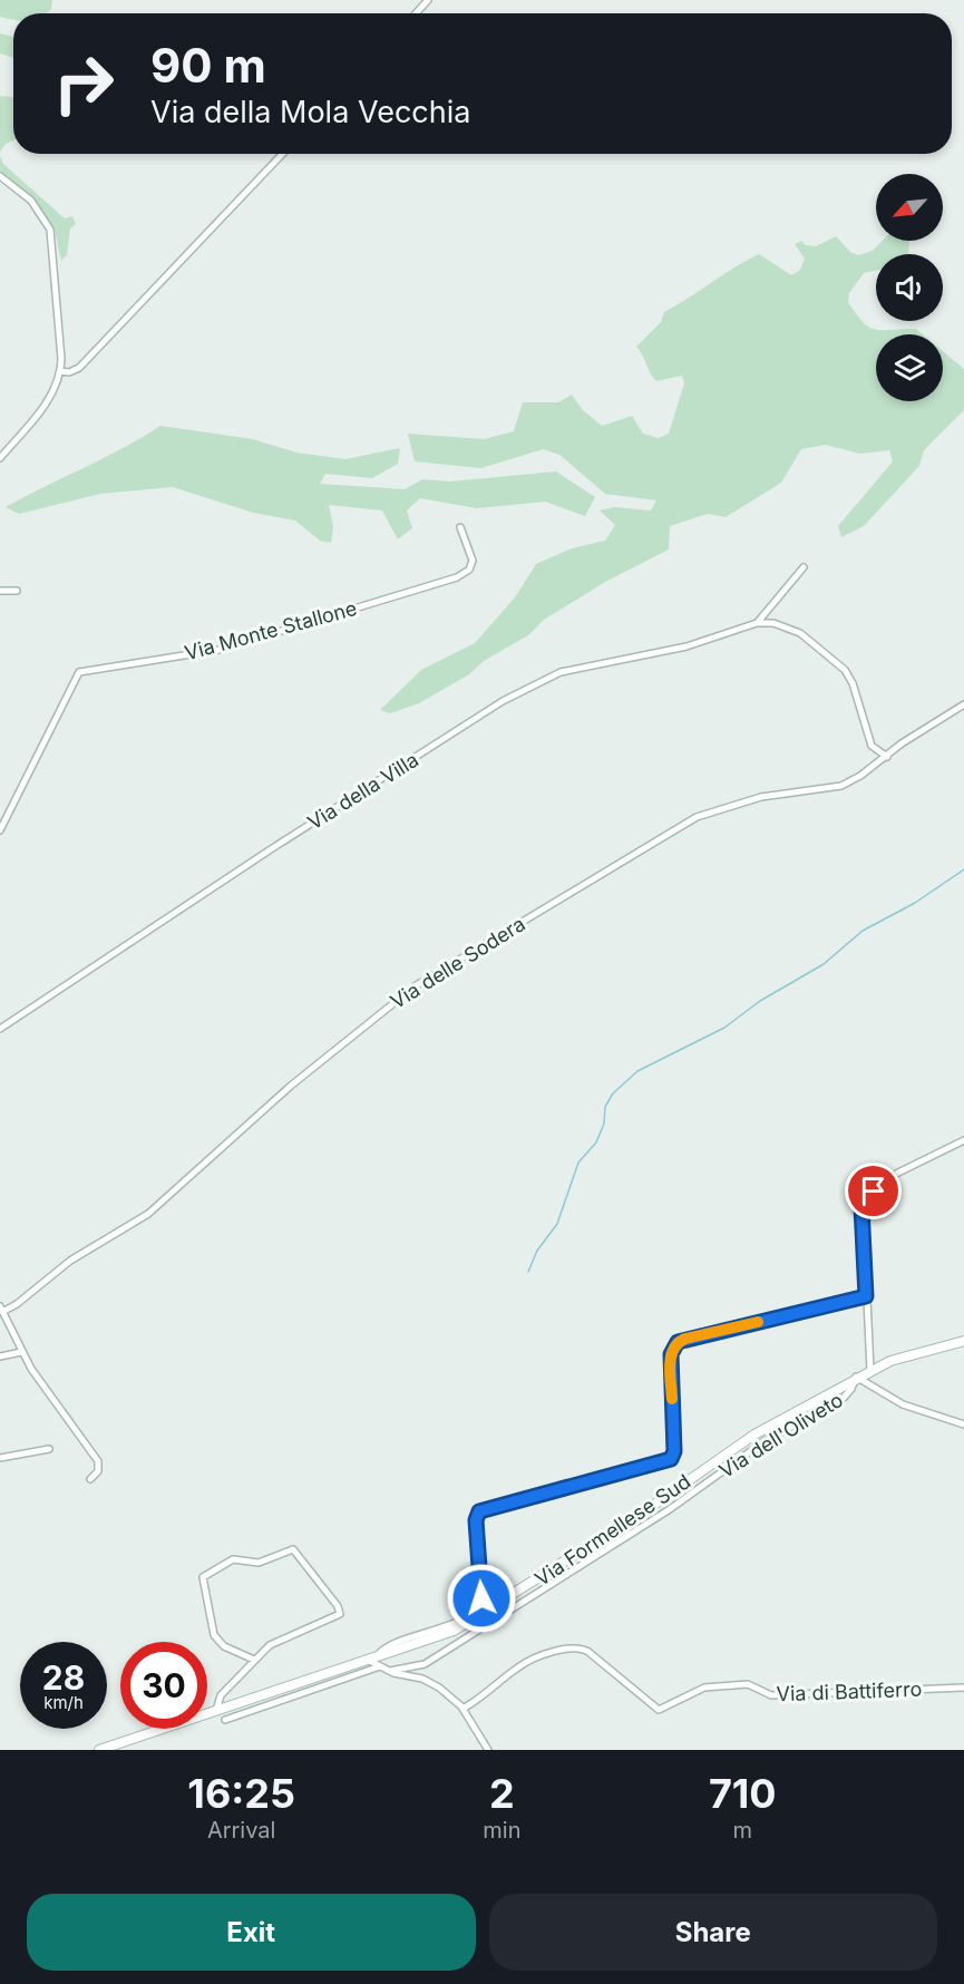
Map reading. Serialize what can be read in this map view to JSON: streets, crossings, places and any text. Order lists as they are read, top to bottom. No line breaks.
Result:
{"streets":{"street":["Via Monte Stallone","Via della Villa","Via delle Sodera","Via dell'Oliveto","Via Formellese Sud","Via di Battiferro"]},"crossings":[["Via della Villa","Via delle Sodera"],["Via dell'Oliveto","Via Formellese Sud"]],"north":"bottom left","page":{"turn":["90 m","Via della Mola Vecchia"],"speed":"28 km/h","limit":"30","eta":["16:25","Arrival","2","min","710","m"],"buttons":["Exit","Share"]}}
